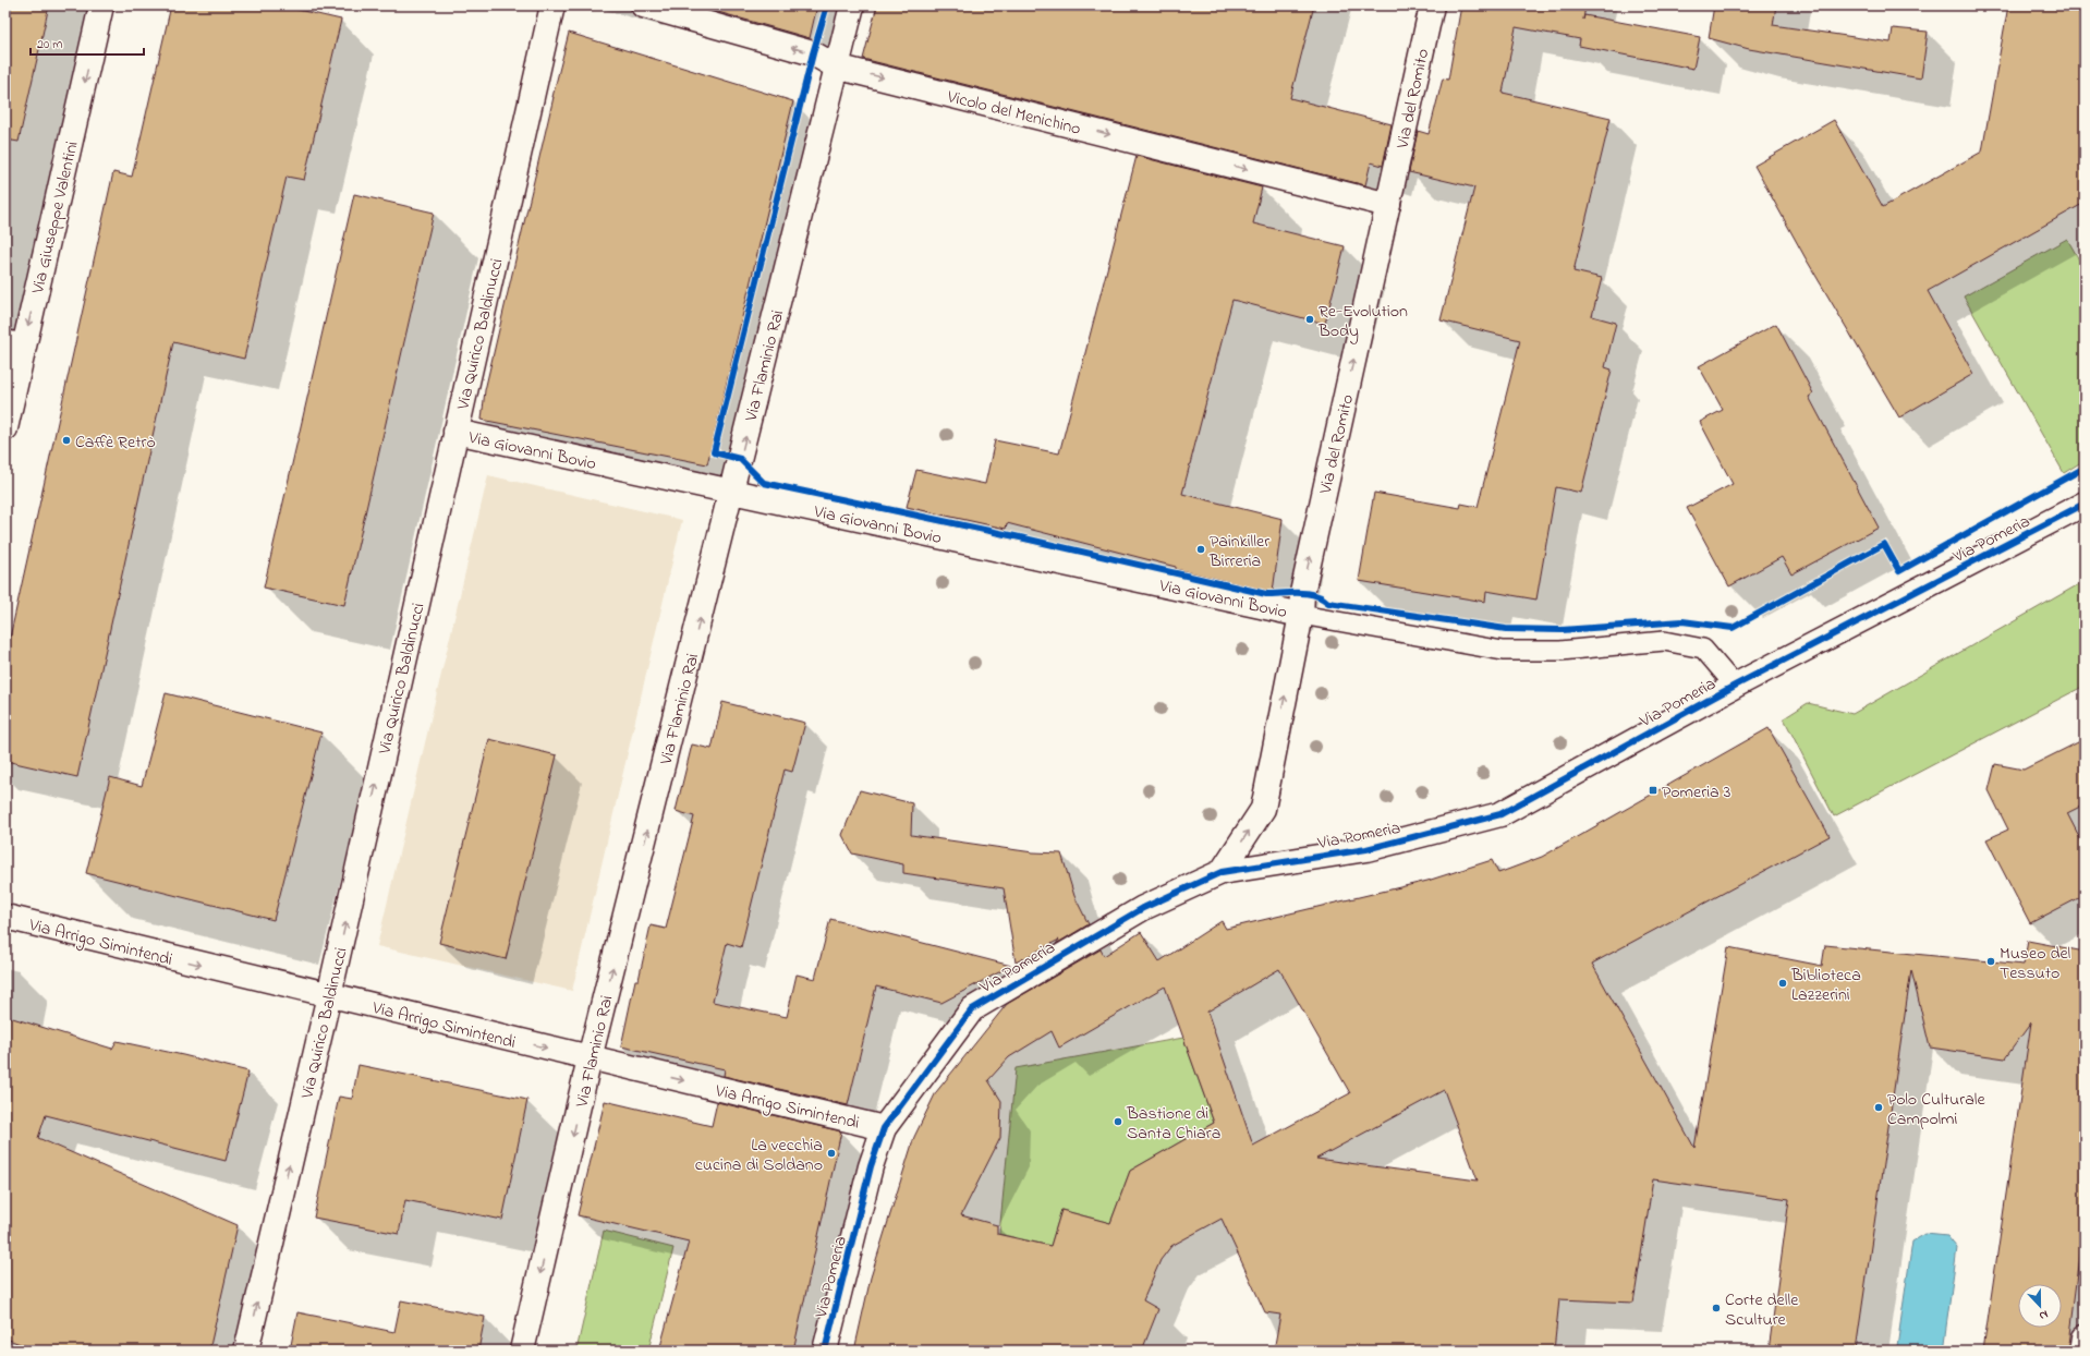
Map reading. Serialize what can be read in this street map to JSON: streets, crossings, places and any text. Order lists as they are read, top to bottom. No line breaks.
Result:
{"streets":{"street":["Via del Romito","Vicolo del Menichino","Via Giuseppe Valentini","Via Quirico Baldinucci","Via Flaminio Rai","Via Giovanni Bovio","Via Pomeria","Via Arrigo Simintendi"]},"crossings":[["Via del Romito","Vicolo del Menichino"],["Via del Romito","Via Giovanni Bovio"],["Via del Romito","Via Pomeria"],["Vicolo del Menichino","Via Flaminio Rai"],["Via Quirico Baldinucci","Via Giovanni Bovio"],["Via Quirico Baldinucci","Via Arrigo Simintendi"],["Via Flaminio Rai","Via Giovanni Bovio"],["Via Flaminio Rai","Via Arrigo Simintendi"],["Via Pomeria","Via Arrigo Simintendi"]],"one_way":["Via del Romito","Via Giuseppe Valentini","Via Quirico Baldinucci","Via Arrigo Simintendi"],"places":{"other":["Re-Evolution Body","Caffè Retrò","Painkiller Birreria","Museo del Tessuto","Biblioteca Lazzerini","Polo Culturale Campolmi","Bastione di Santa Chiara","La vecchia cucina di Soldano","Corte delle Sculture"],"transit":["Pomeria 3"]},"scale_bar":"20 m","north":"bottom"}
